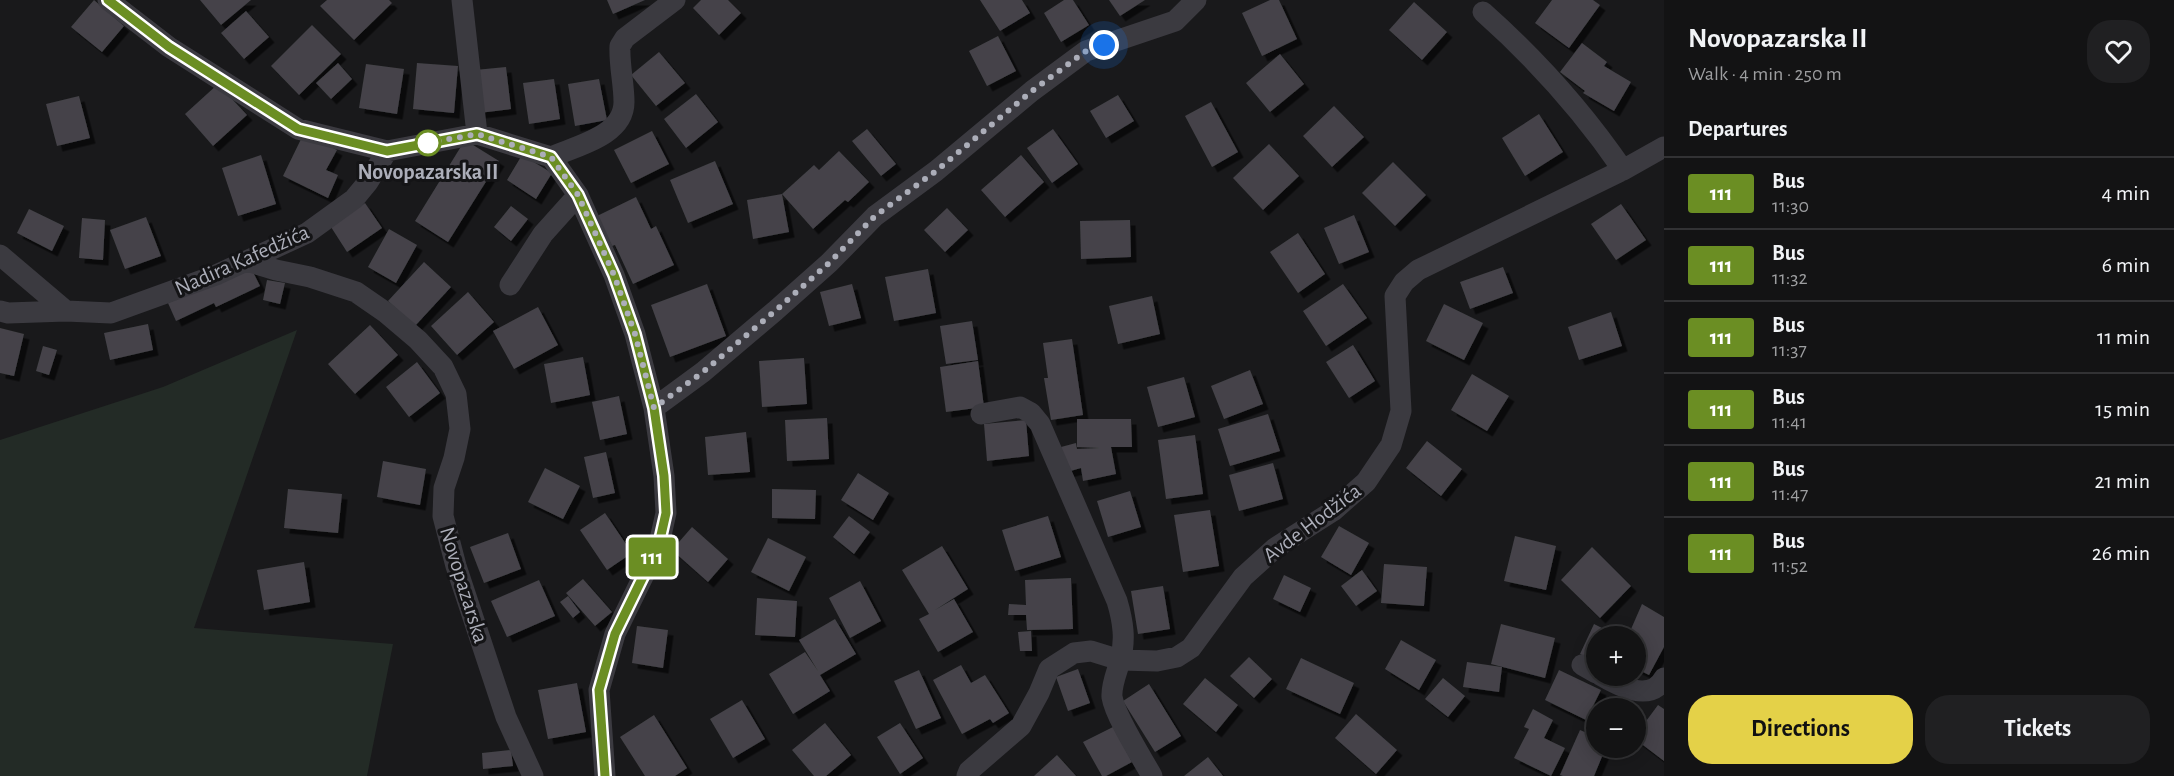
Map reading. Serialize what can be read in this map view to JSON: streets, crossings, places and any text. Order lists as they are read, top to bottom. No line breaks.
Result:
{"streets":{"street":["Nadira Kafedžića","Avde Hodžića","Novopazarska"]},"crossings":[["Nadira Kafedžića","Novopazarska"]],"places":["Novopazarska II"],"lines":["bus line 111"],"page":{"on_map":"111","heading":[["Novopazarska II","Walk · 4 min · 250 m"],"Departures"],"list":[{"mark":"111","name":"Bus","note":"11:30","value":"4 min"},{"mark":"111","name":"Bus","note":"11:32","value":"6 min"},{"mark":"111","name":"Bus","note":"11:37","value":"11 min"},{"mark":"111","name":"Bus","note":"11:41","value":"15 min"},{"mark":"111","name":"Bus","note":"11:47","value":"21 min"},{"mark":"111","name":"Bus","note":"11:52","value":"26 min"}],"map_buttons":["+","−"],"buttons":["Directions","Tickets"]}}
